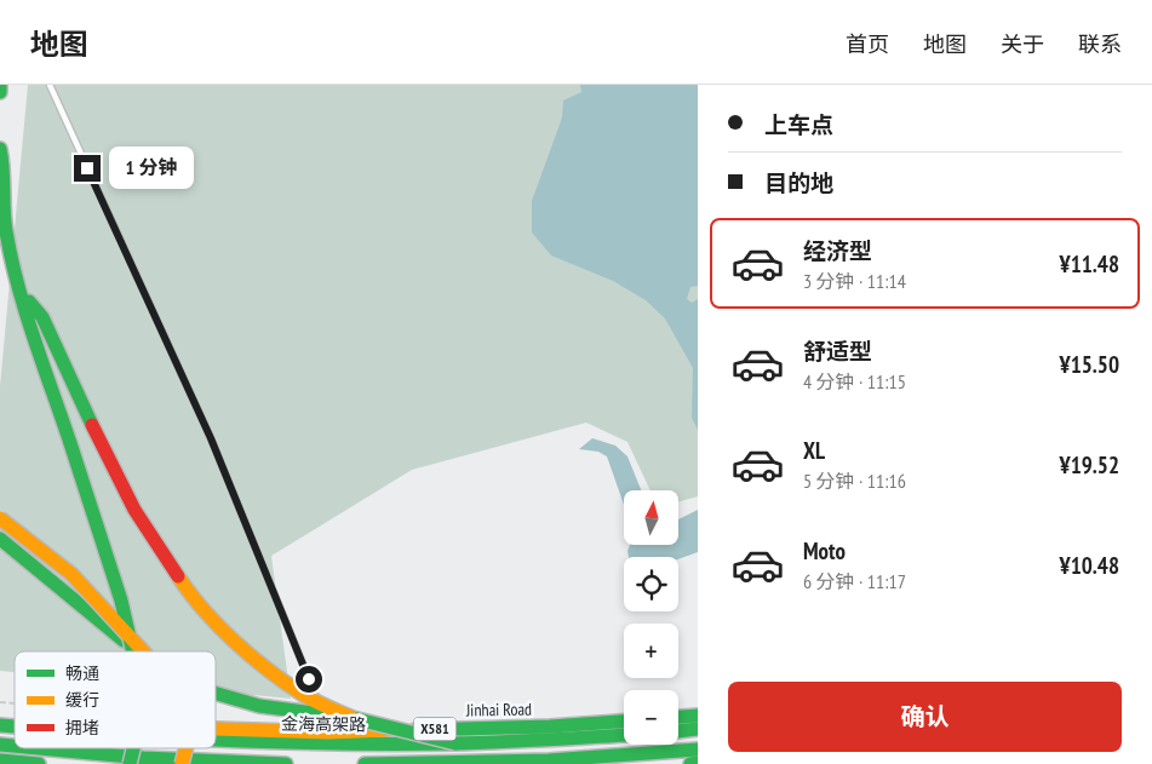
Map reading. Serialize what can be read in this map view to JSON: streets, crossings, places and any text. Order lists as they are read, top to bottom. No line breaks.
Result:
{"streets":{"main road":["Jinhai Road","金海高架路","X581"]},"legend":["畅通","缓行","拥堵"],"north":"top","page":{"header":"地图","nav":["首页","地图","关于","联系"],"banner":["上车点","目的地"],"bubble":"1 分钟","list":[{"name":"经济型","note":"3 分钟 · 11:14","value":"¥11.48"},{"name":"舒适型","note":"4 分钟 · 11:15","value":"¥15.50"},{"name":"XL","note":"5 分钟 · 11:16","value":"¥19.52"},{"name":"Moto","note":"6 分钟 · 11:17","value":"¥10.48"}],"map_buttons":["+","−"],"buttons":"确认"}}
